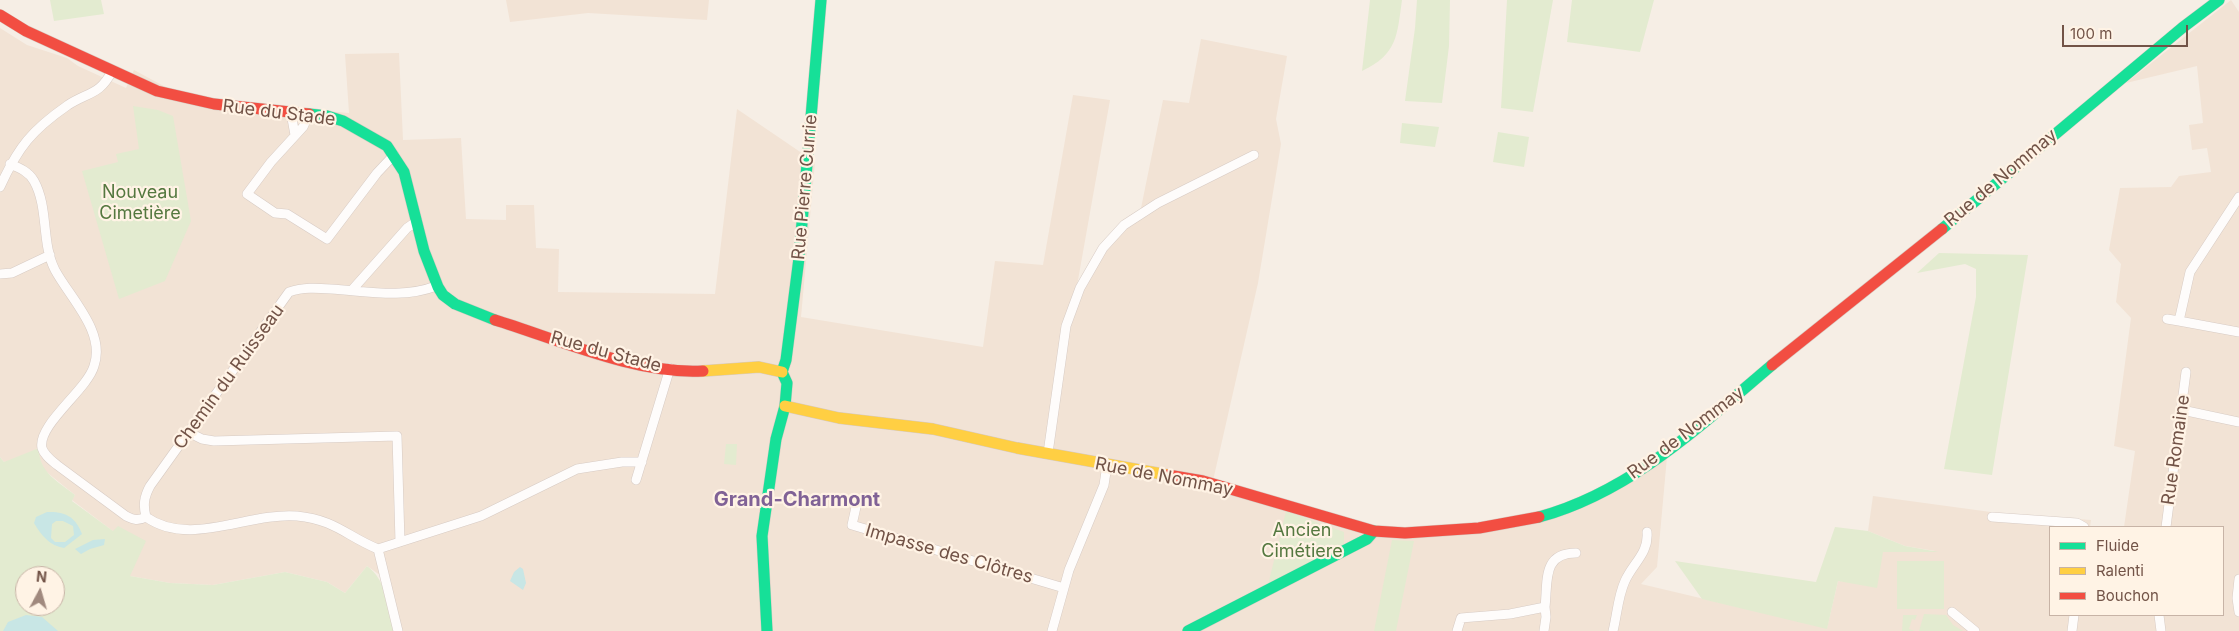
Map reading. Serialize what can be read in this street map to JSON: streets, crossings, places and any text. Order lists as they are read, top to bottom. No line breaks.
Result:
{"streets":{"street":["Rue du Stade","Rue de Nommay","Rue Pierre Currie","Chemin du Ruisseau","Rue Romaine","Impasse des Clôtres"]},"crossings":[["Rue du Stade","Rue Pierre Currie"],["Rue du Stade","Chemin du Ruisseau"]],"districts":["Grand-Charmont"],"parks":["Nouveau Cimetière","Ancien Cimétiere"],"legend":["Fluide","Ralenti","Bouchon"],"scale_bar":"100 m","north":"top"}
